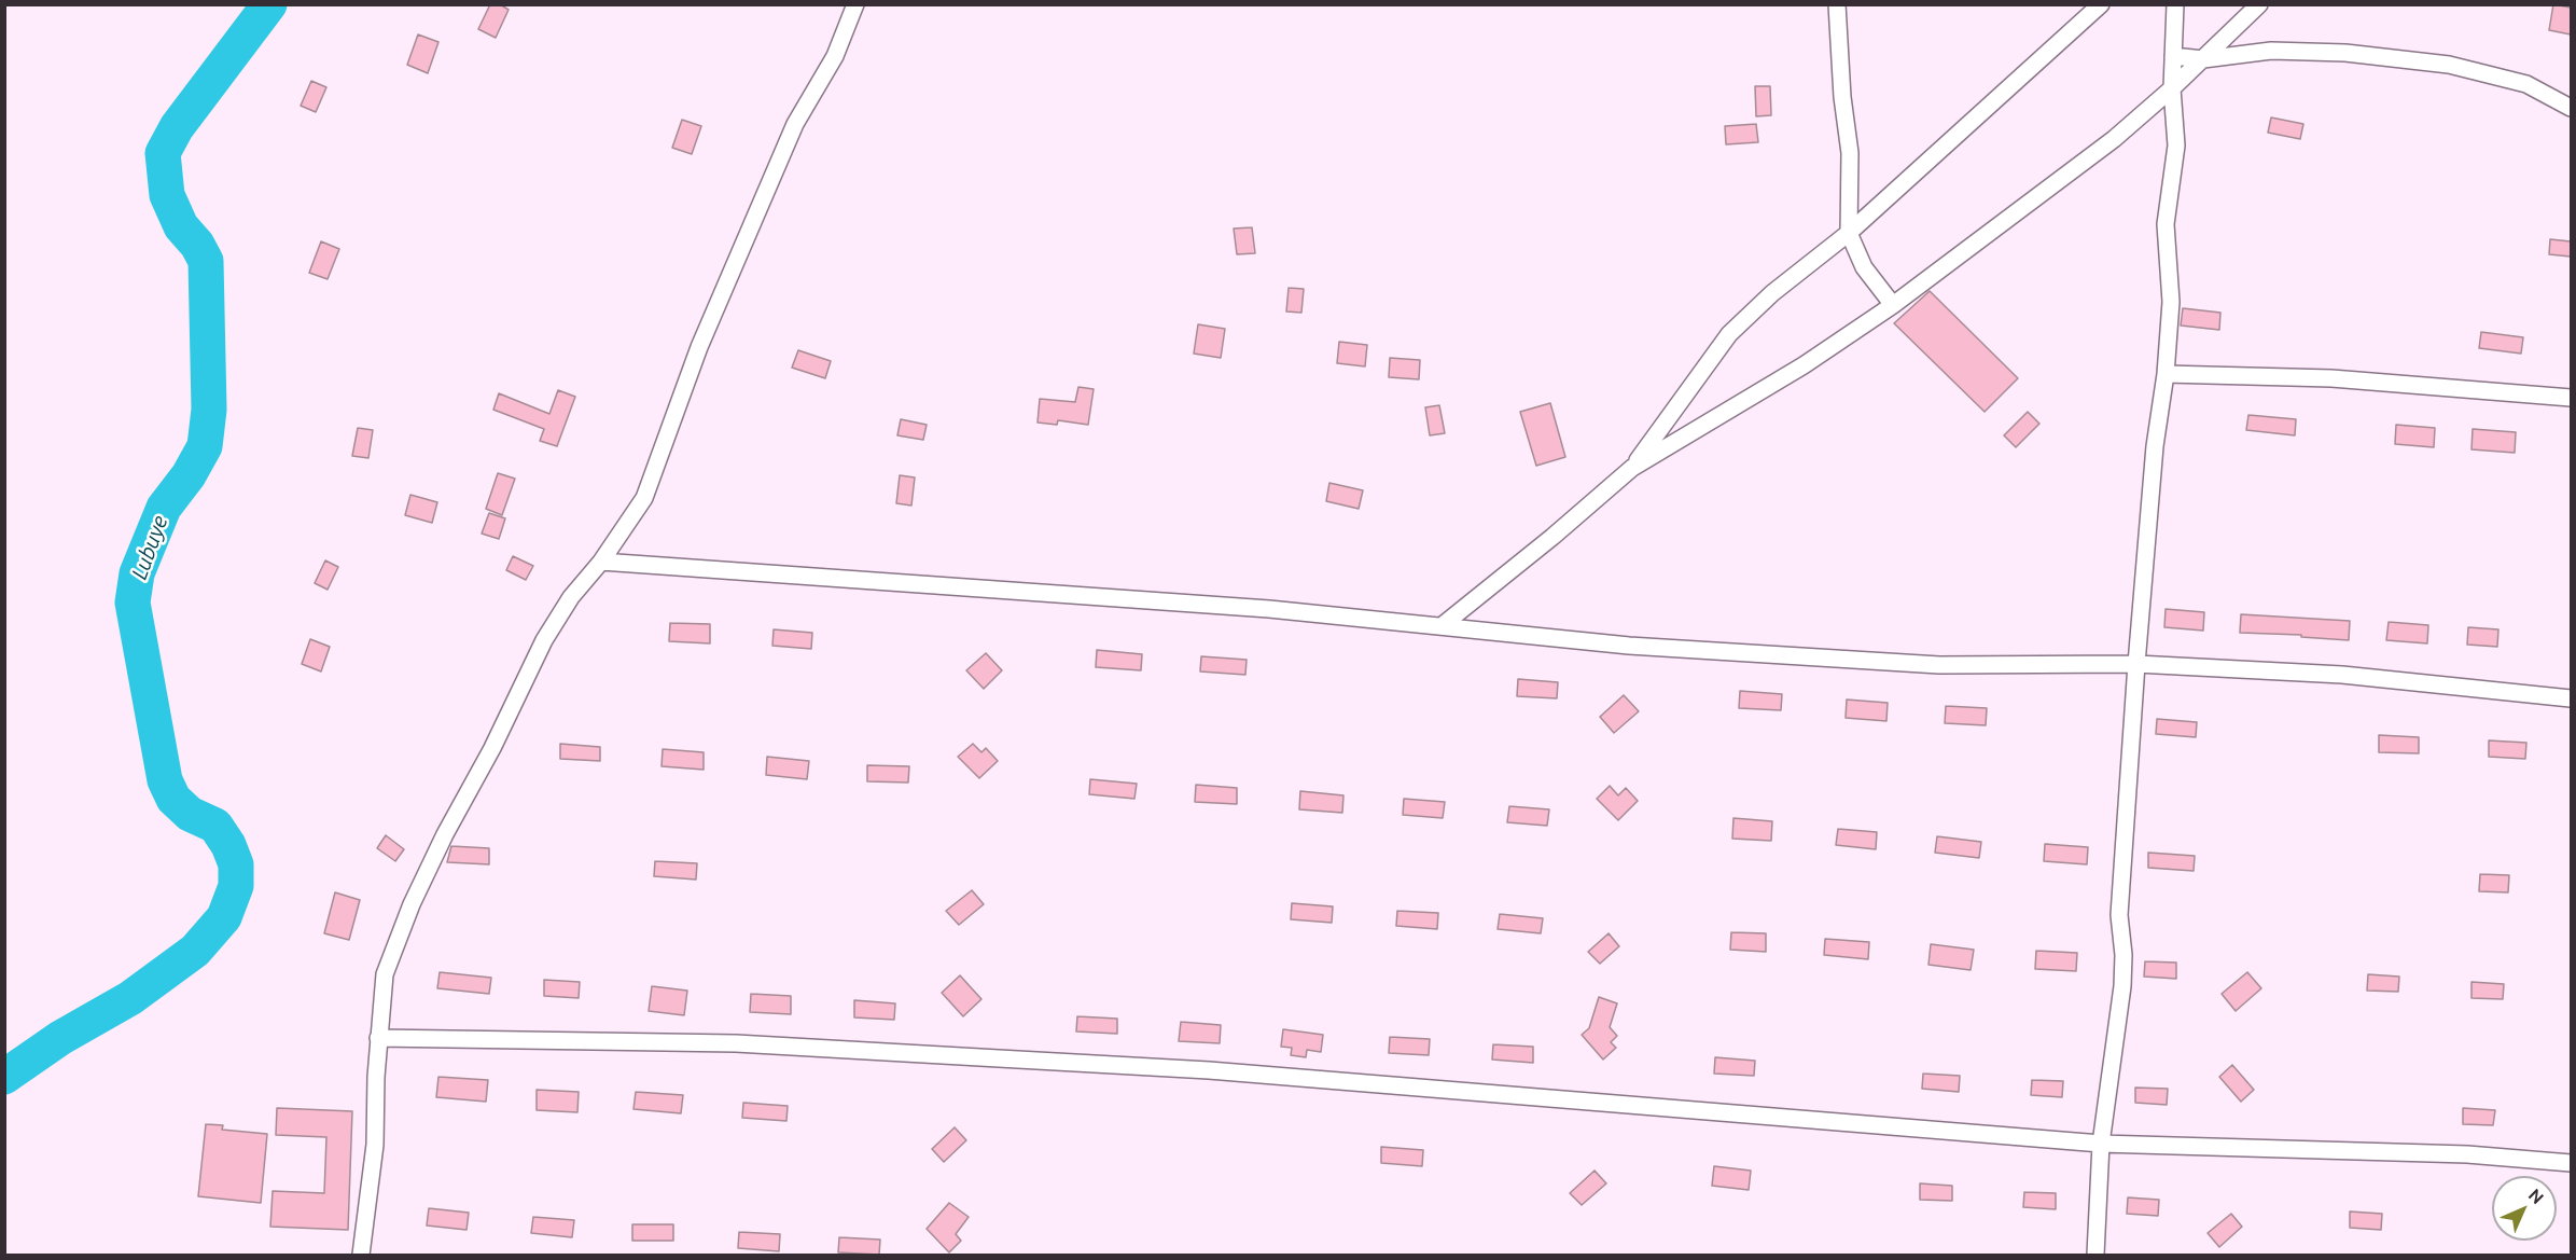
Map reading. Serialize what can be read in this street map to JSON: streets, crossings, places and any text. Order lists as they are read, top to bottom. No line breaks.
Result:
{"water":["Lubuye"],"north":"top right"}
